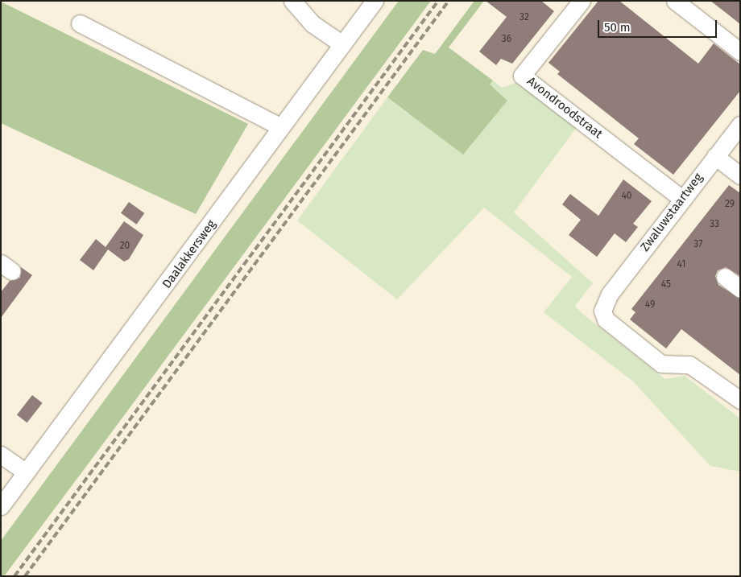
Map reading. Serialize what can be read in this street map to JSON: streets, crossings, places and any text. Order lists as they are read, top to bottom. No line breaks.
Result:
{"streets":{"street":["Avondroodstraat","Zwaluwstaartweg","Daalakkersweg"]},"crossings":[["Avondroodstraat","Zwaluwstaartweg"]],"house_numbers":["32","36","40","29","33","37","20","41","45","49"],"scale_bar":"50 m"}
